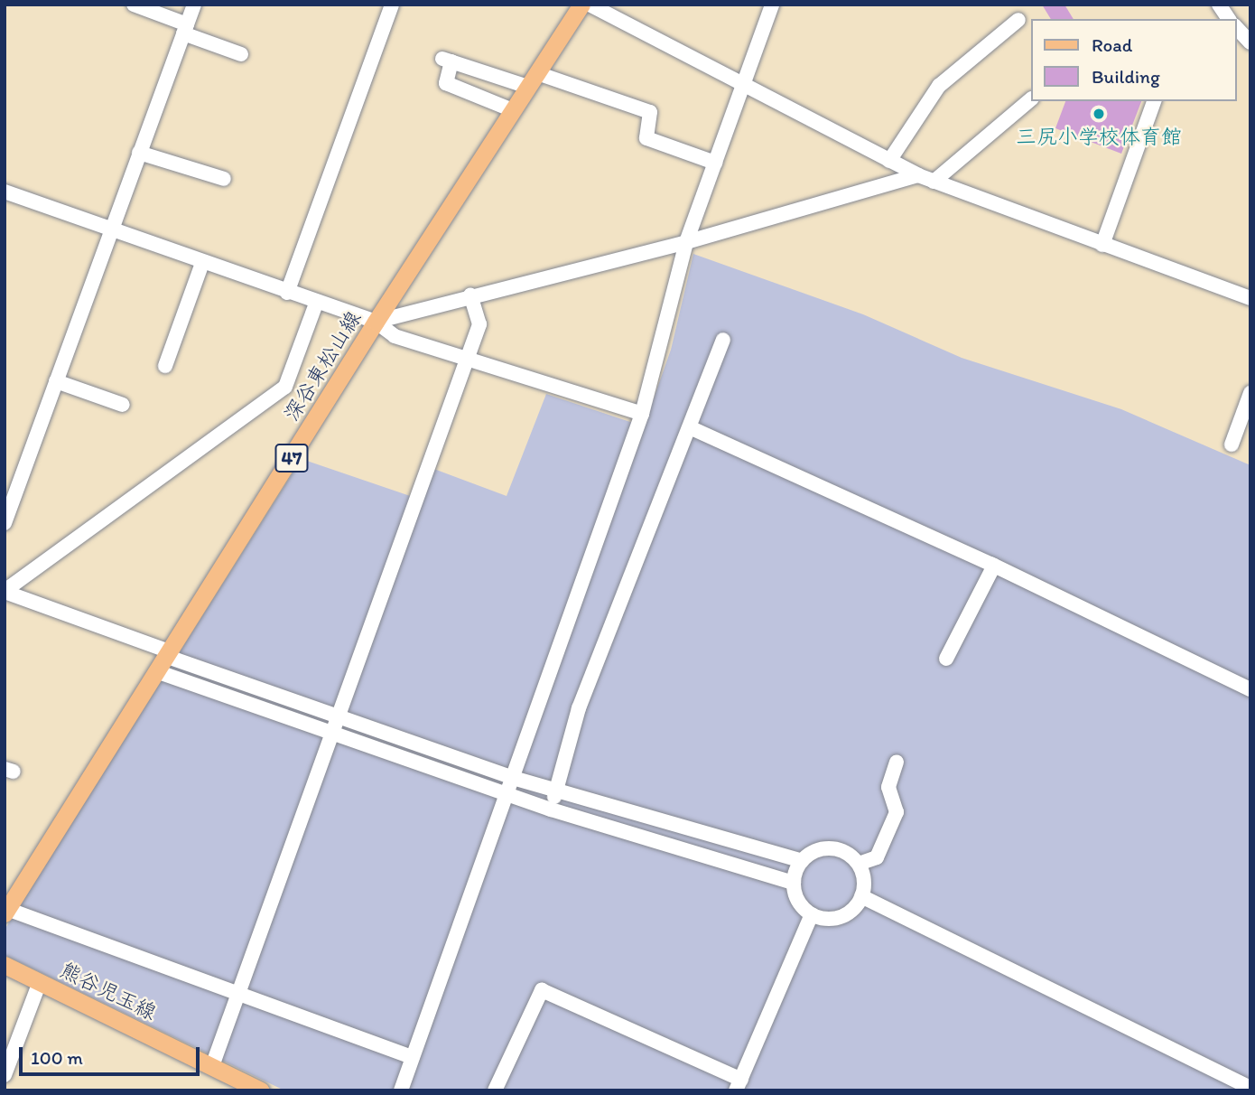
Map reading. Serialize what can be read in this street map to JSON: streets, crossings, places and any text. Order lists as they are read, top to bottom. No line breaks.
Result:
{"streets":{"main road":["深谷東松山線","47","熊谷児玉線"]},"places":["三尻小学校体育館"],"legend":["Road","Building"],"scale_bar":"100 m"}
